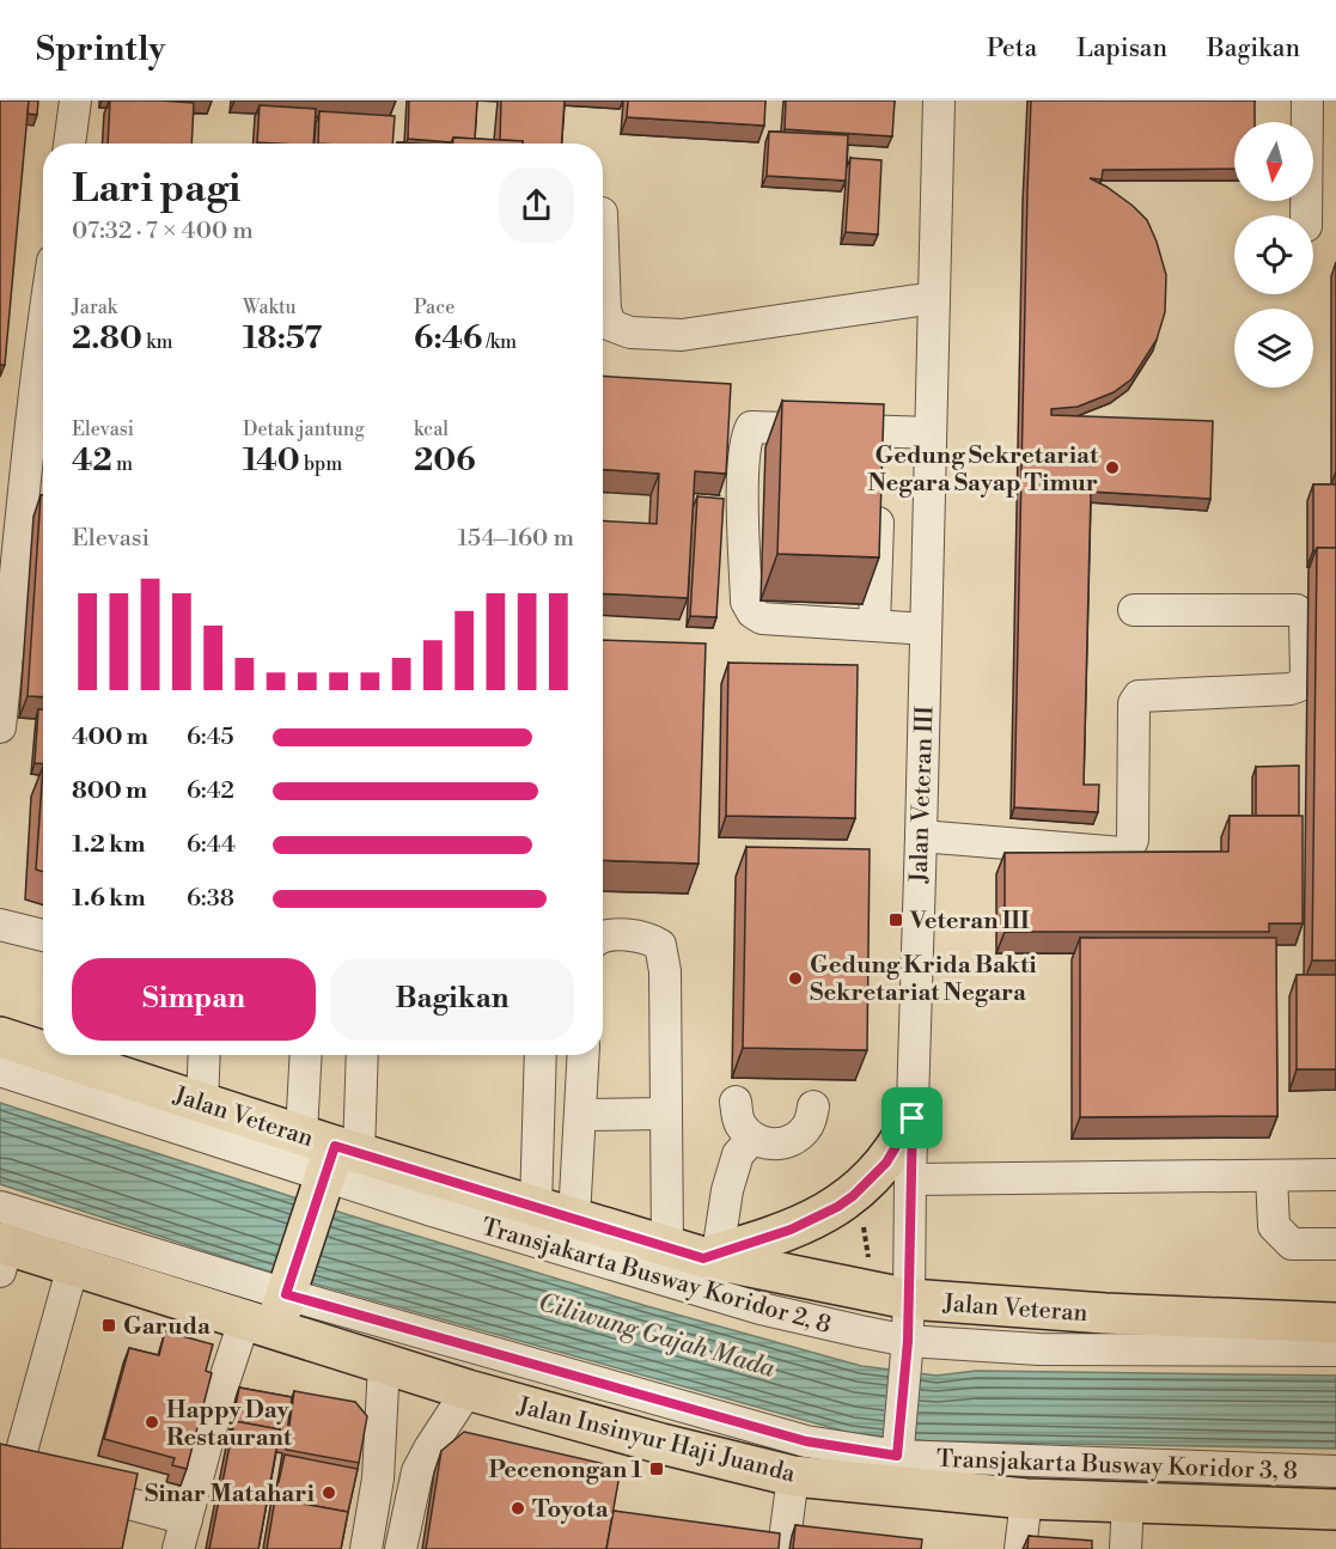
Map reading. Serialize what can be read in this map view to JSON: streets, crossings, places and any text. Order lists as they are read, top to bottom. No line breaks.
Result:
{"streets":{"main road":["Jalan Veteran","Jalan Insinyur Haji Juanda"],"street":["Jalan Veteran III","Transjakarta Busway Koridor 2, 8","Transjakarta Busway Koridor 3, 8"]},"crossings":[["Jalan Veteran III","Jalan Veteran"],["Jalan Veteran III","Transjakarta Busway Koridor 2, 8"],["Jalan Veteran III","Jalan Insinyur Haji Juanda"],["Jalan Veteran III","Transjakarta Busway Koridor 3, 8"],["Jalan Veteran","Transjakarta Busway Koridor 2, 8"],["Jalan Insinyur Haji Juanda","Transjakarta Busway Koridor 3, 8"]],"water":["Ciliwung Gajah Mada"],"places":{"other":["Gedung Sekretariat Negara Sayap Timur","Gedung Krida Bakti Sekretariat Negara","Happy Day Restaurant","Sinar Matahari","Toyota"],"transit":["Veteran III","Garuda","Pecenongan 1"]},"north":"bottom","page":{"header":"Sprintly","nav":["Peta","Lapisan","Bagikan"],"heading":["Lari pagi","07:32 · 7 × 400 m"],"stats":[["Jarak","2.80 km"],["Waktu","18:57"],["Pace","6:46 /km"],["Elevasi","42 m"],["Detak jantung","140 bpm"],["kcal","206"]],"chart":["Elevasi","154–160 m"],"list":[{"name":"400 m","note":"6:45"},{"name":"800 m","note":"6:42"},{"name":"1.2 km","note":"6:44"},{"name":"1.6 km","note":"6:38"}],"buttons":["Simpan","Bagikan"]}}
